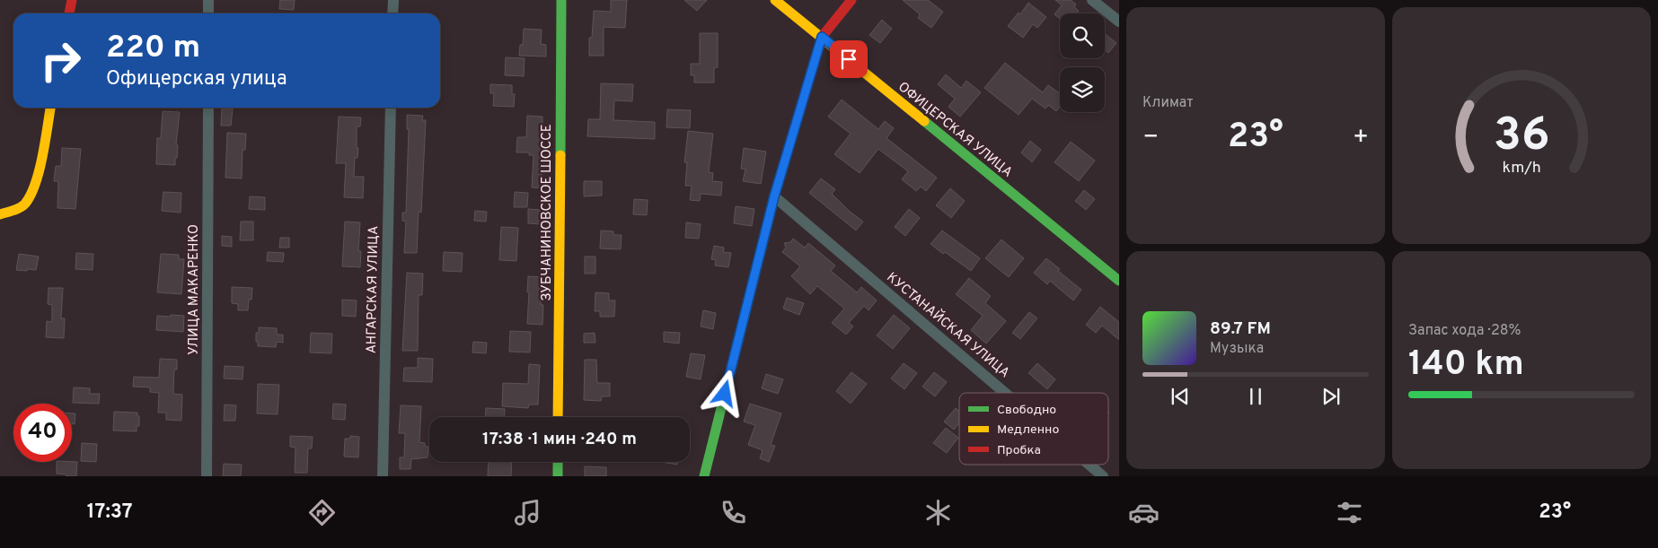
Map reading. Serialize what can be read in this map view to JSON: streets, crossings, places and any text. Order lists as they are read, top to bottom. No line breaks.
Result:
{"streets":{"street":["ОФИЦЕРСКАЯ УЛИЦА","ЗУБЧАНИНОВСКОЕ ШОССЕ","УЛИЦА МАКАРЕНКО","АНГАРСКАЯ УЛИЦА","КУСТАНАЙСКАЯ УЛИЦА"]},"legend":["Свободно","Медленно","Пробка"],"page":{"tile":["Климат",["Запас хода · 28%","140 km"]],"turn":["220 m","Офицерская улица"],"heat":["−","23°","+"],"song":["89.7 FM","Музыка"],"limit":"40","trip":"17:38 · 1 мин · 240 m","tabs":["17:37","23°"],"gauge":["36","km/h"]}}
